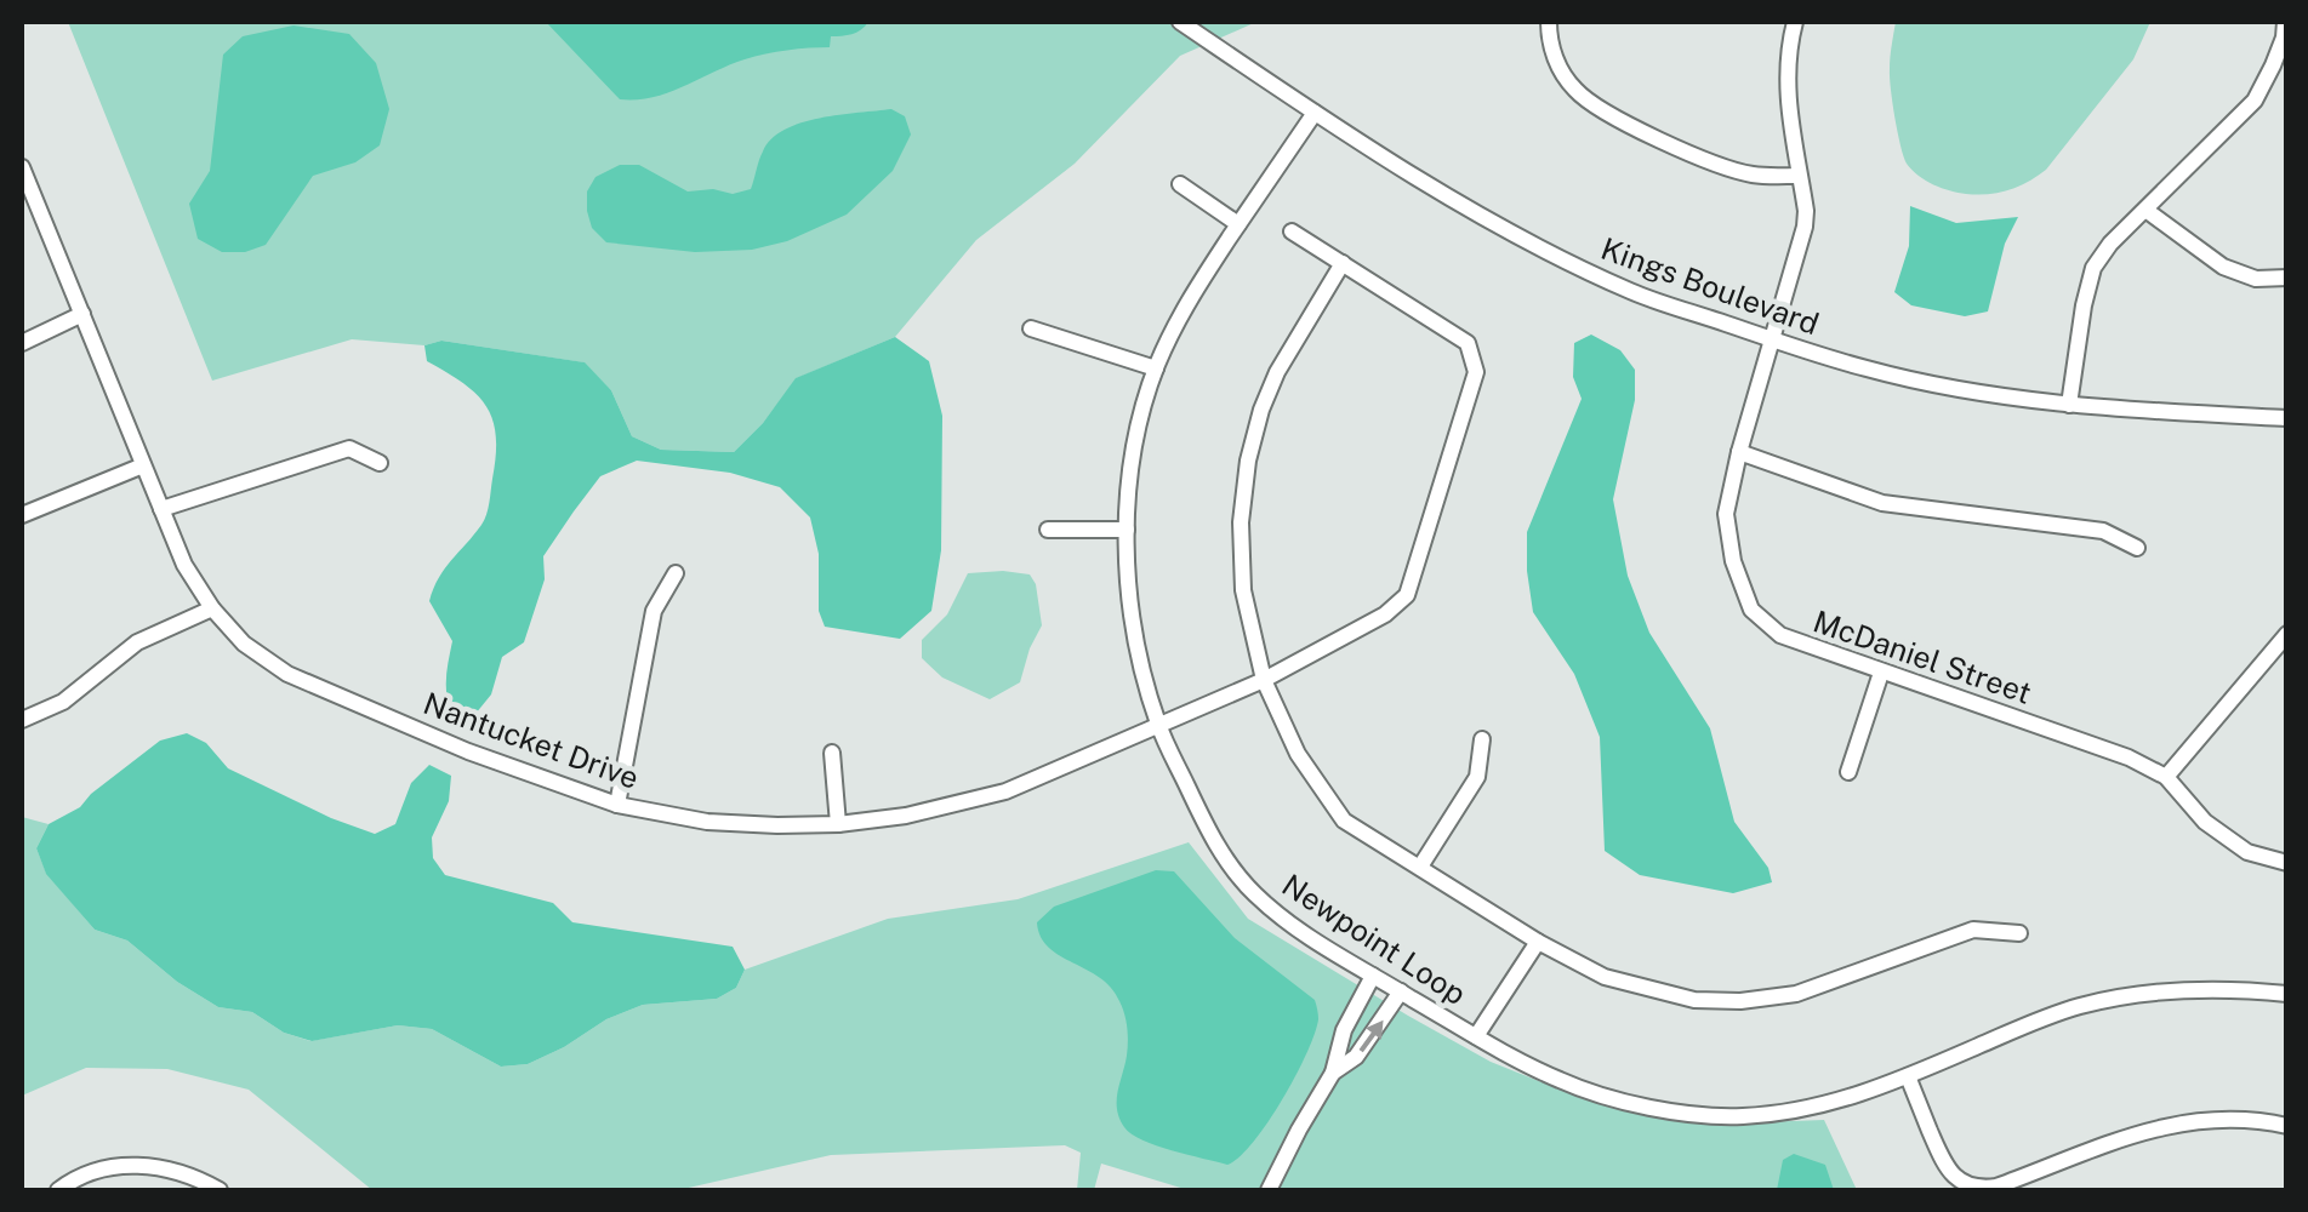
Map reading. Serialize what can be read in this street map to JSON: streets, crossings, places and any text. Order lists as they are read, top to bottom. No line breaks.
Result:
{"streets":{"street":["Kings Boulevard","McDaniel Street","Nantucket Drive","Newpoint Loop"]},"crossings":[["Kings Boulevard","McDaniel Street"],["Kings Boulevard","Newpoint Loop"],["Nantucket Drive","Newpoint Loop"]]}
